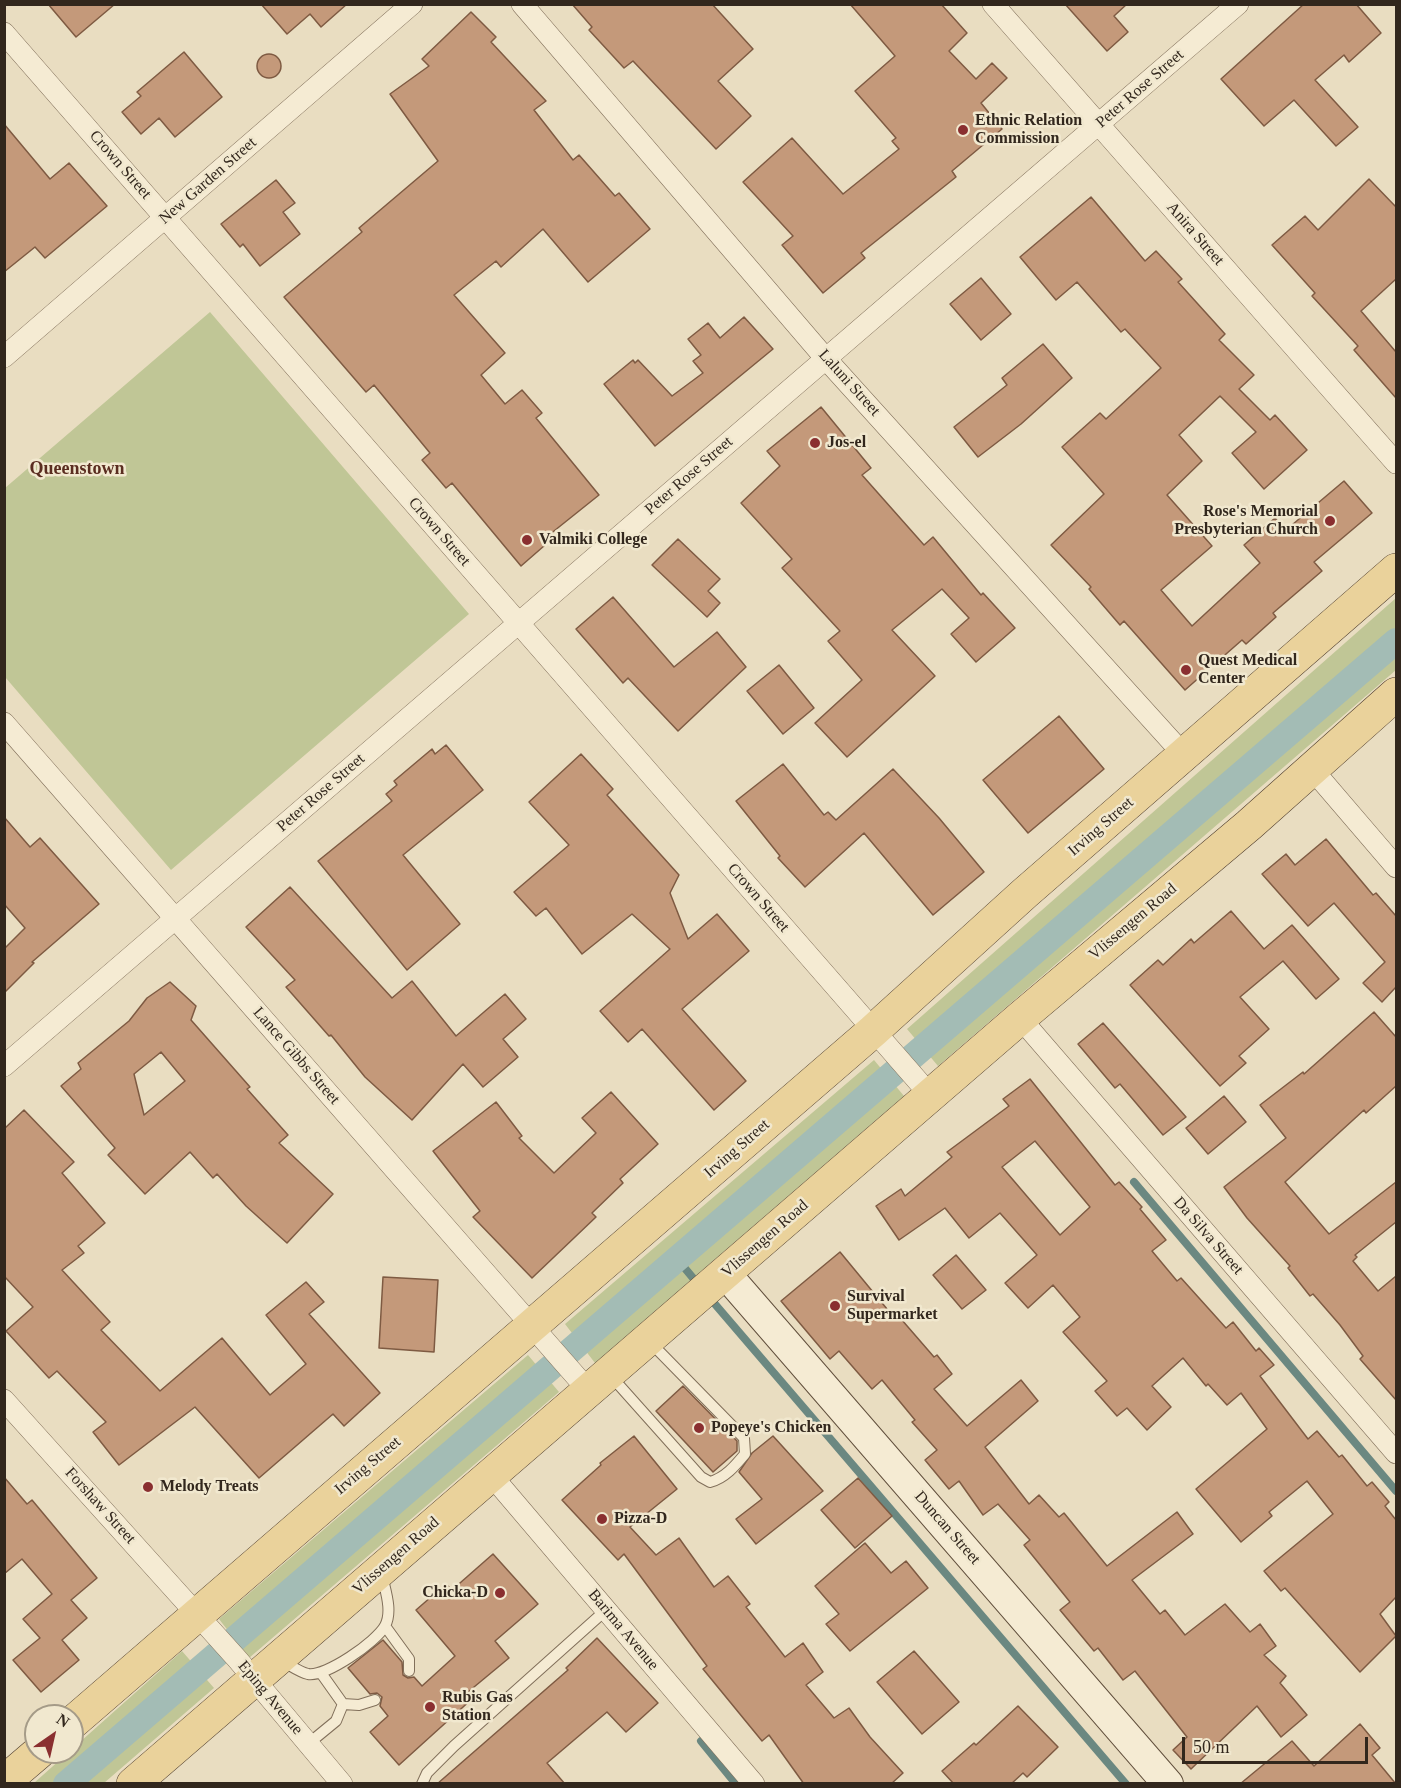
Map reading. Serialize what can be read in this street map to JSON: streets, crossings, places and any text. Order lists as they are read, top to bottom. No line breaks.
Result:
{"streets":{"main road":["Irving Street","Vlissengen Road"],"street":["Peter Rose Street","Crown Street","New Garden Street","Anira Street","Laluni Street","Lance Gibbs Street","Da Silva Street","Forshaw Street","Duncan Street","Barima Avenue","Eping Avenue"]},"crossings":[["Peter Rose Street","Crown Street"],["Peter Rose Street","Anira Street"],["Peter Rose Street","Laluni Street"],["Peter Rose Street","Lance Gibbs Street"],["Crown Street","New Garden Street"],["Crown Street","Irving Street"],["Crown Street","Vlissengen Road"],["Laluni Street","Irving Street"],["Irving Street","Lance Gibbs Street"],["Irving Street","Forshaw Street"],["Irving Street","Eping Avenue"],["Vlissengen Road","Lance Gibbs Street"],["Vlissengen Road","Da Silva Street"],["Vlissengen Road","Duncan Street"],["Vlissengen Road","Barima Avenue"],["Vlissengen Road","Eping Avenue"],["Forshaw Street","Eping Avenue"]],"districts":["Queenstown"],"places":["Ethnic Relation Commission","Jos-el","Rose's Memorial Presbyterian Church","Valmiki College","Quest Medical Center","Survival Supermarket","Popeye's Chicken","Melody Treats","Pizza-D","Chicka-D","Rubis Gas Station"],"scale_bar":"50 m","north":"top right"}
